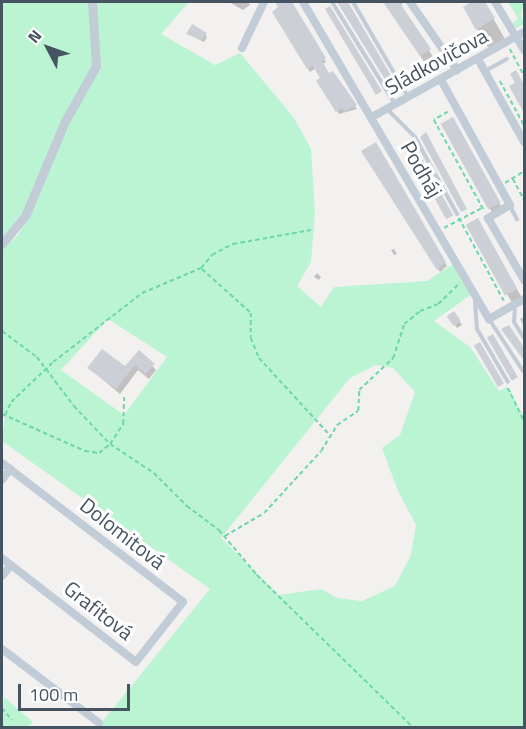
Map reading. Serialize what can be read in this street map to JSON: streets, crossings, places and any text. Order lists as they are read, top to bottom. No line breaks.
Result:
{"streets":{"street":["Sládkovičova","Podháj","Dolomitová","Grafitová"]},"crossings":[["Sládkovičova","Podháj"],["Dolomitová","Grafitová"]],"scale_bar":"100 m","north":"top left"}
